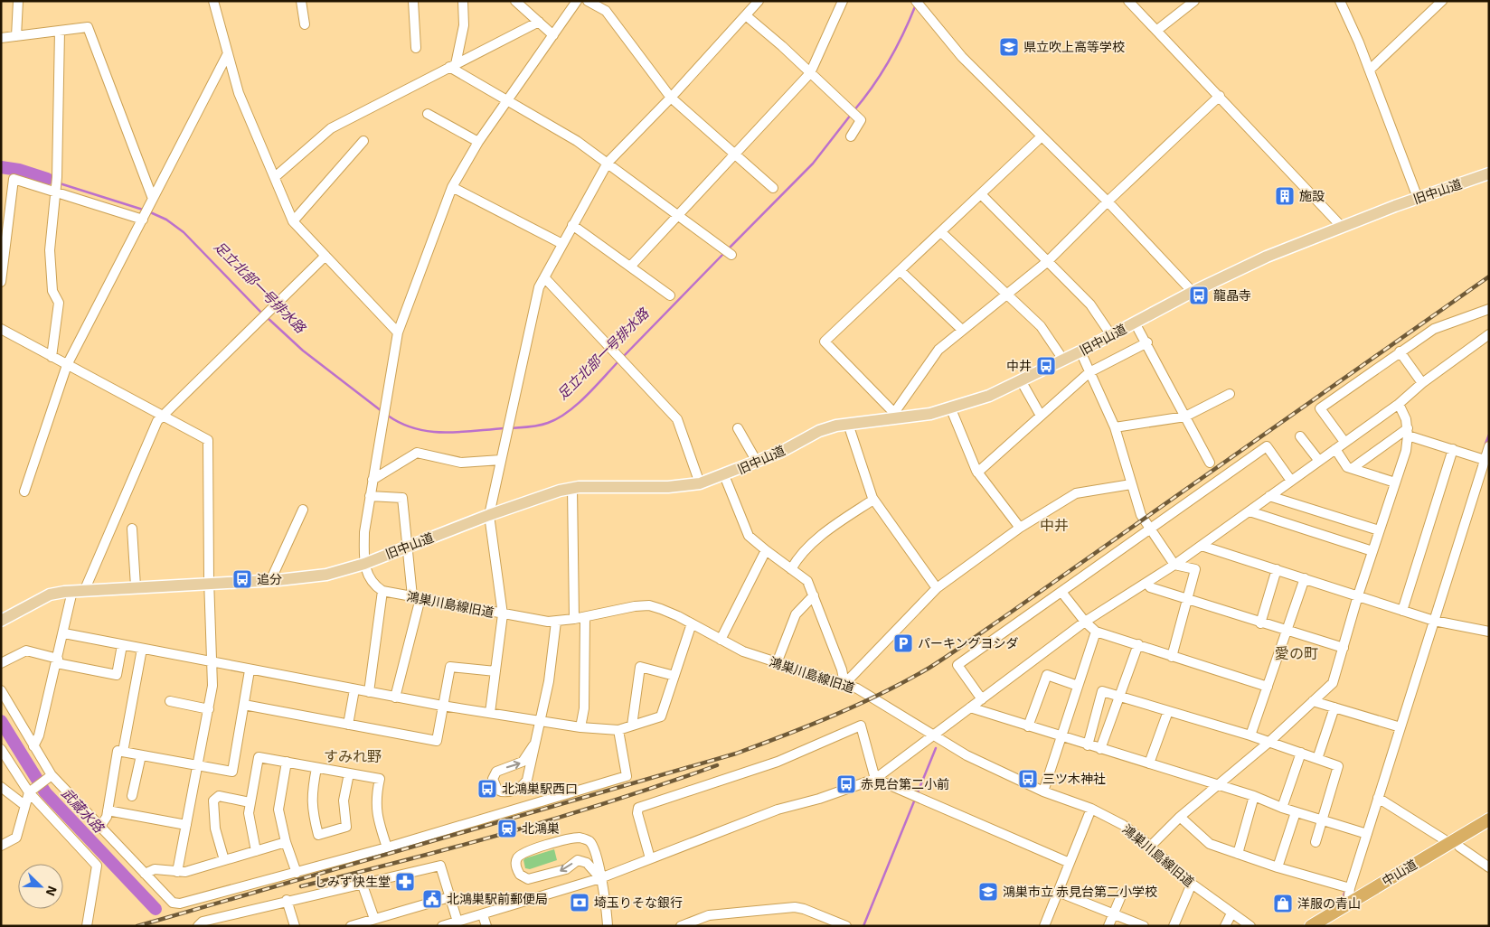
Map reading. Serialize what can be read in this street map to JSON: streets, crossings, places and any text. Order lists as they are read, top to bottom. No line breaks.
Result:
{"streets":{"highway":["中山道"],"main road":["旧中山道"],"street":["鴻巣川島線旧道"]},"districts":["中井","愛の町","すみれ野"],"water":["足立北部一号排水路","武蔵水路"],"places":{"school or university":["県立吹上高等学校","鴻巣市立 赤見台第二小学校"],"building":["施設"],"bus stop":["龍晶寺","中井","追分","三ツ木神社","赤見台第二小前","北鴻巣駅西口"],"parking":["パーキングヨシダ"],"station":["北鴻巣"],"pharmacy":["しみず快生堂"],"public building":["北鴻巣駅前郵便局"],"bank":["埼玉りそな銀行"],"shop":["洋服の青山"]},"north":"bottom right"}
